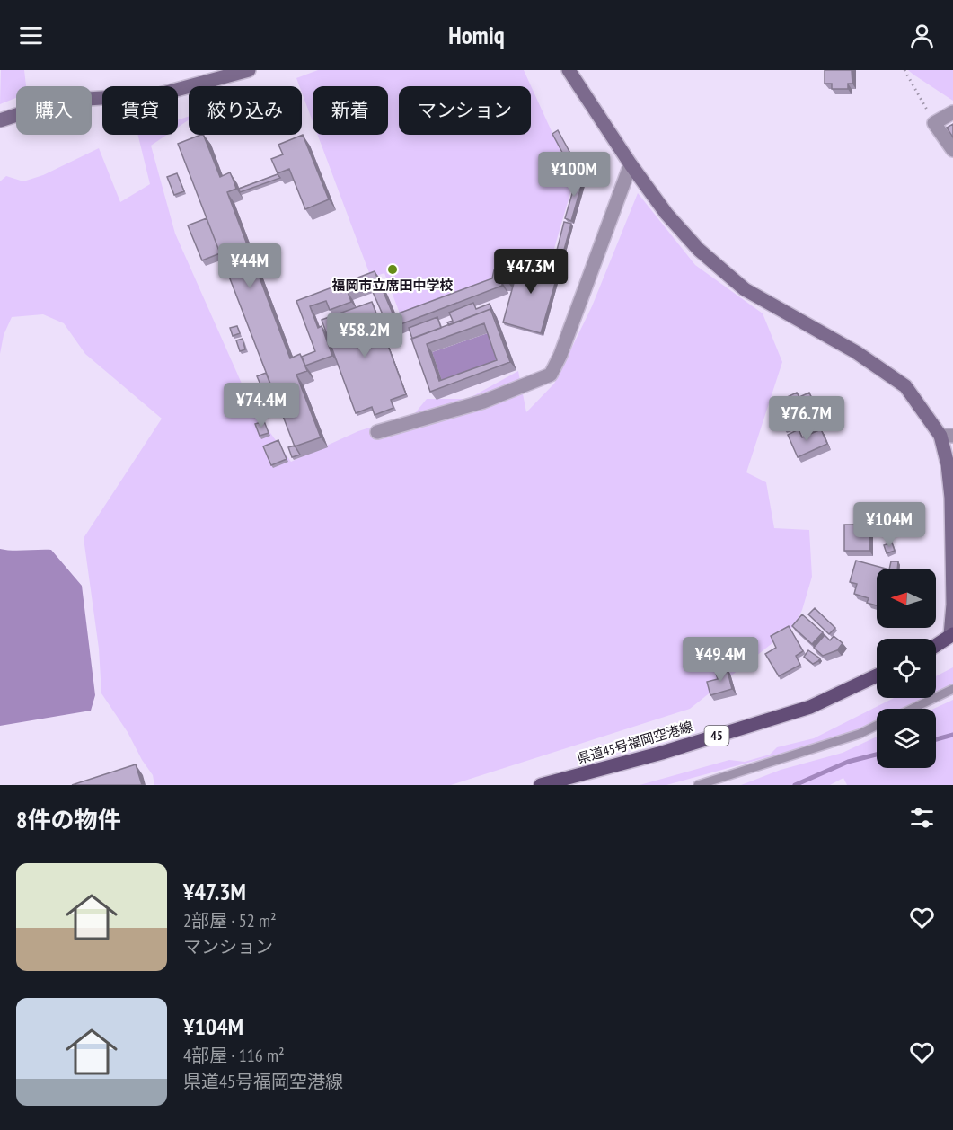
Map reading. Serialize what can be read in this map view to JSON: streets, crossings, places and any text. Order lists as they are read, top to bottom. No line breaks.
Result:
{"streets":{"main road":["45","県道45号福岡空港線"]},"places":["福岡市立席田中学校"],"north":"left","page":{"header":"Homiq","chip":["購入","賃貸","絞り込み","新着","マンション"],"price":["¥100M","¥44M","¥47.3M","¥58.2M","¥74.4M","¥76.7M","¥104M","¥49.4M"],"heading":"8件の物件","list":[{"name":"¥47.3M","note":"2部屋 · 52 m² · マンション"},{"name":"¥104M","note":"4部屋 · 116 m² · 県道45号福岡空港線"}]}}
